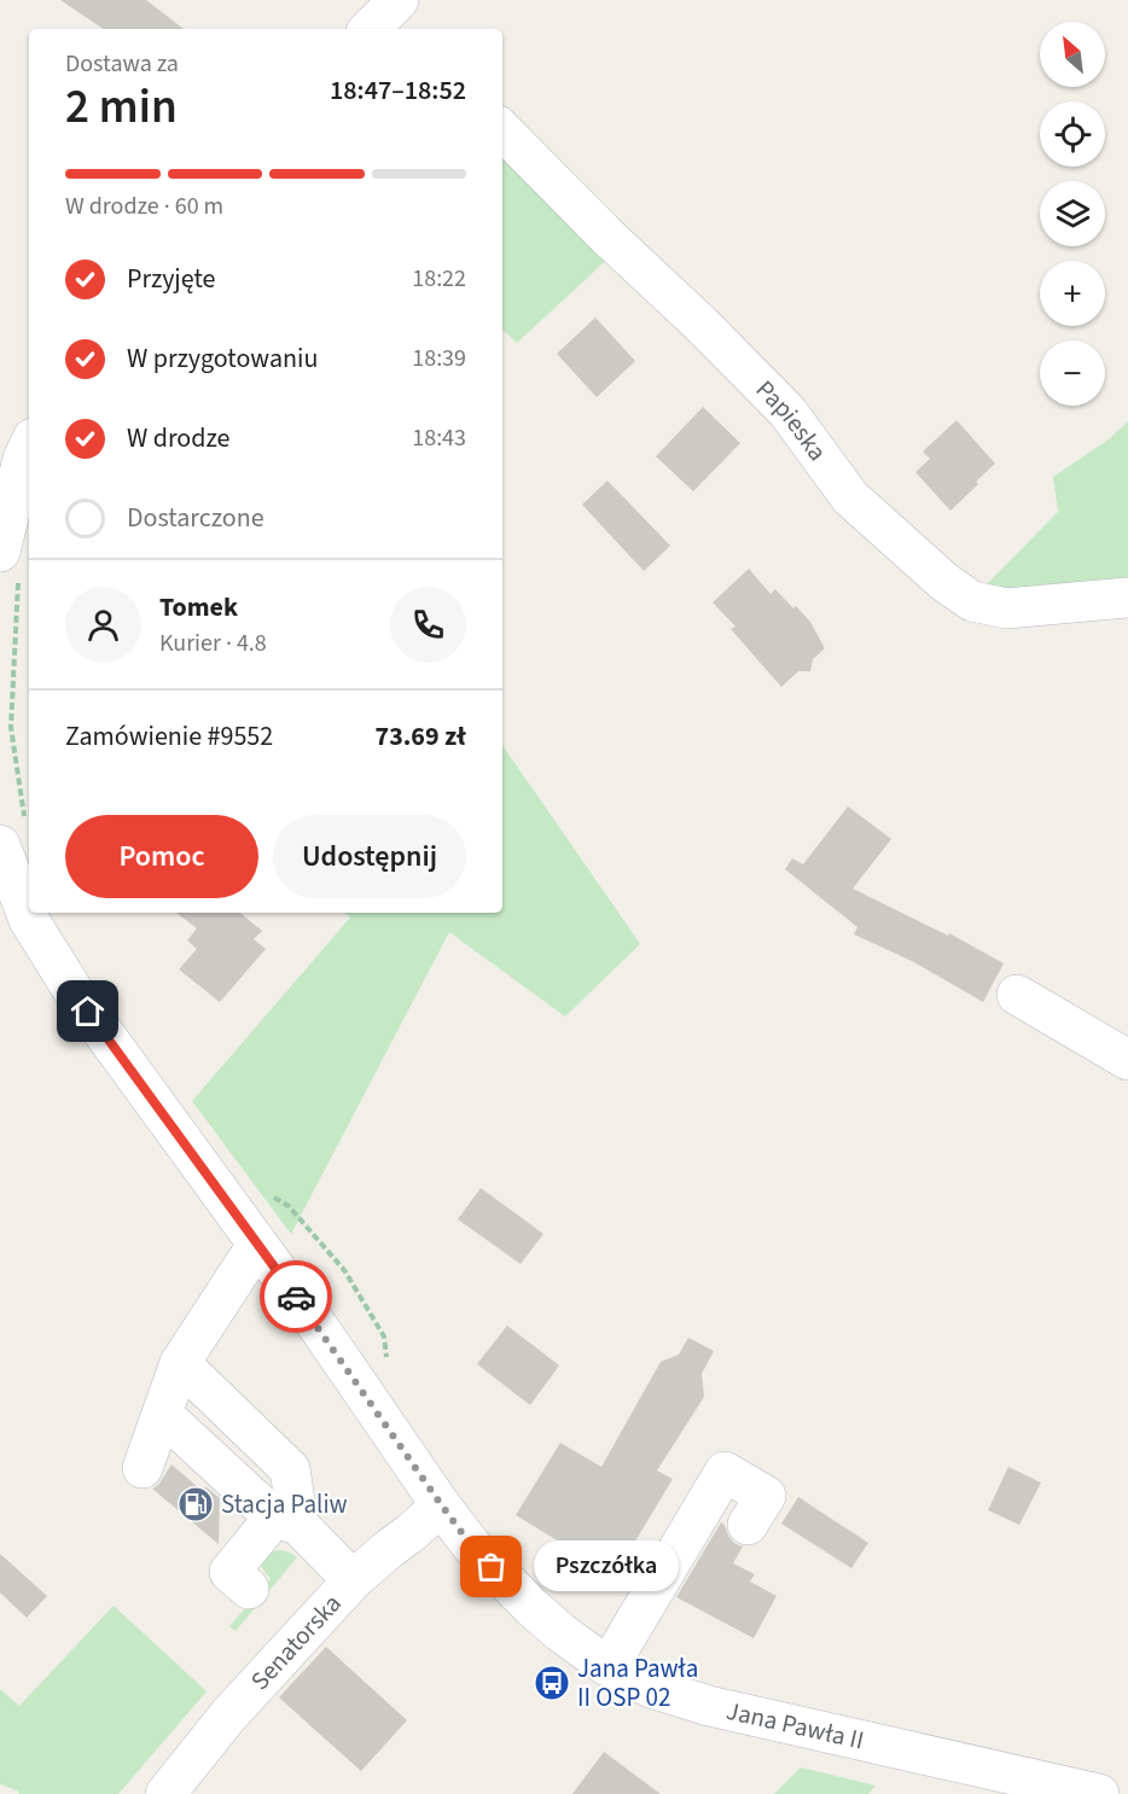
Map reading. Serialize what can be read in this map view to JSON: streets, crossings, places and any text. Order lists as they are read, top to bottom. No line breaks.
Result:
{"streets":{"street":["Papieska","Senatorska","Jana Pawła II"]},"crossings":[["Senatorska","Jana Pawła II"]],"places":{"fuel station":["Stacja Paliw"],"other":["Pszczółka"],"bus stop":["Jana Pawła II OSP 02"]},"north":"top left","page":{"map_buttons":["+","−"],"heading":["2 min","Dostawa za","18:47–18:52"],"panel":["Tomek","Kurier · 4.8","Zamówienie #9552","73.69 zł"],"bar":"W drodze · 60 m","list":[["Przyjęte","18:22"],["W przygotowaniu","18:39"],["W drodze","18:43"],"Dostarczone"],"buttons":["Pomoc","Udostępnij"],"bubble":"Pszczółka"}}
